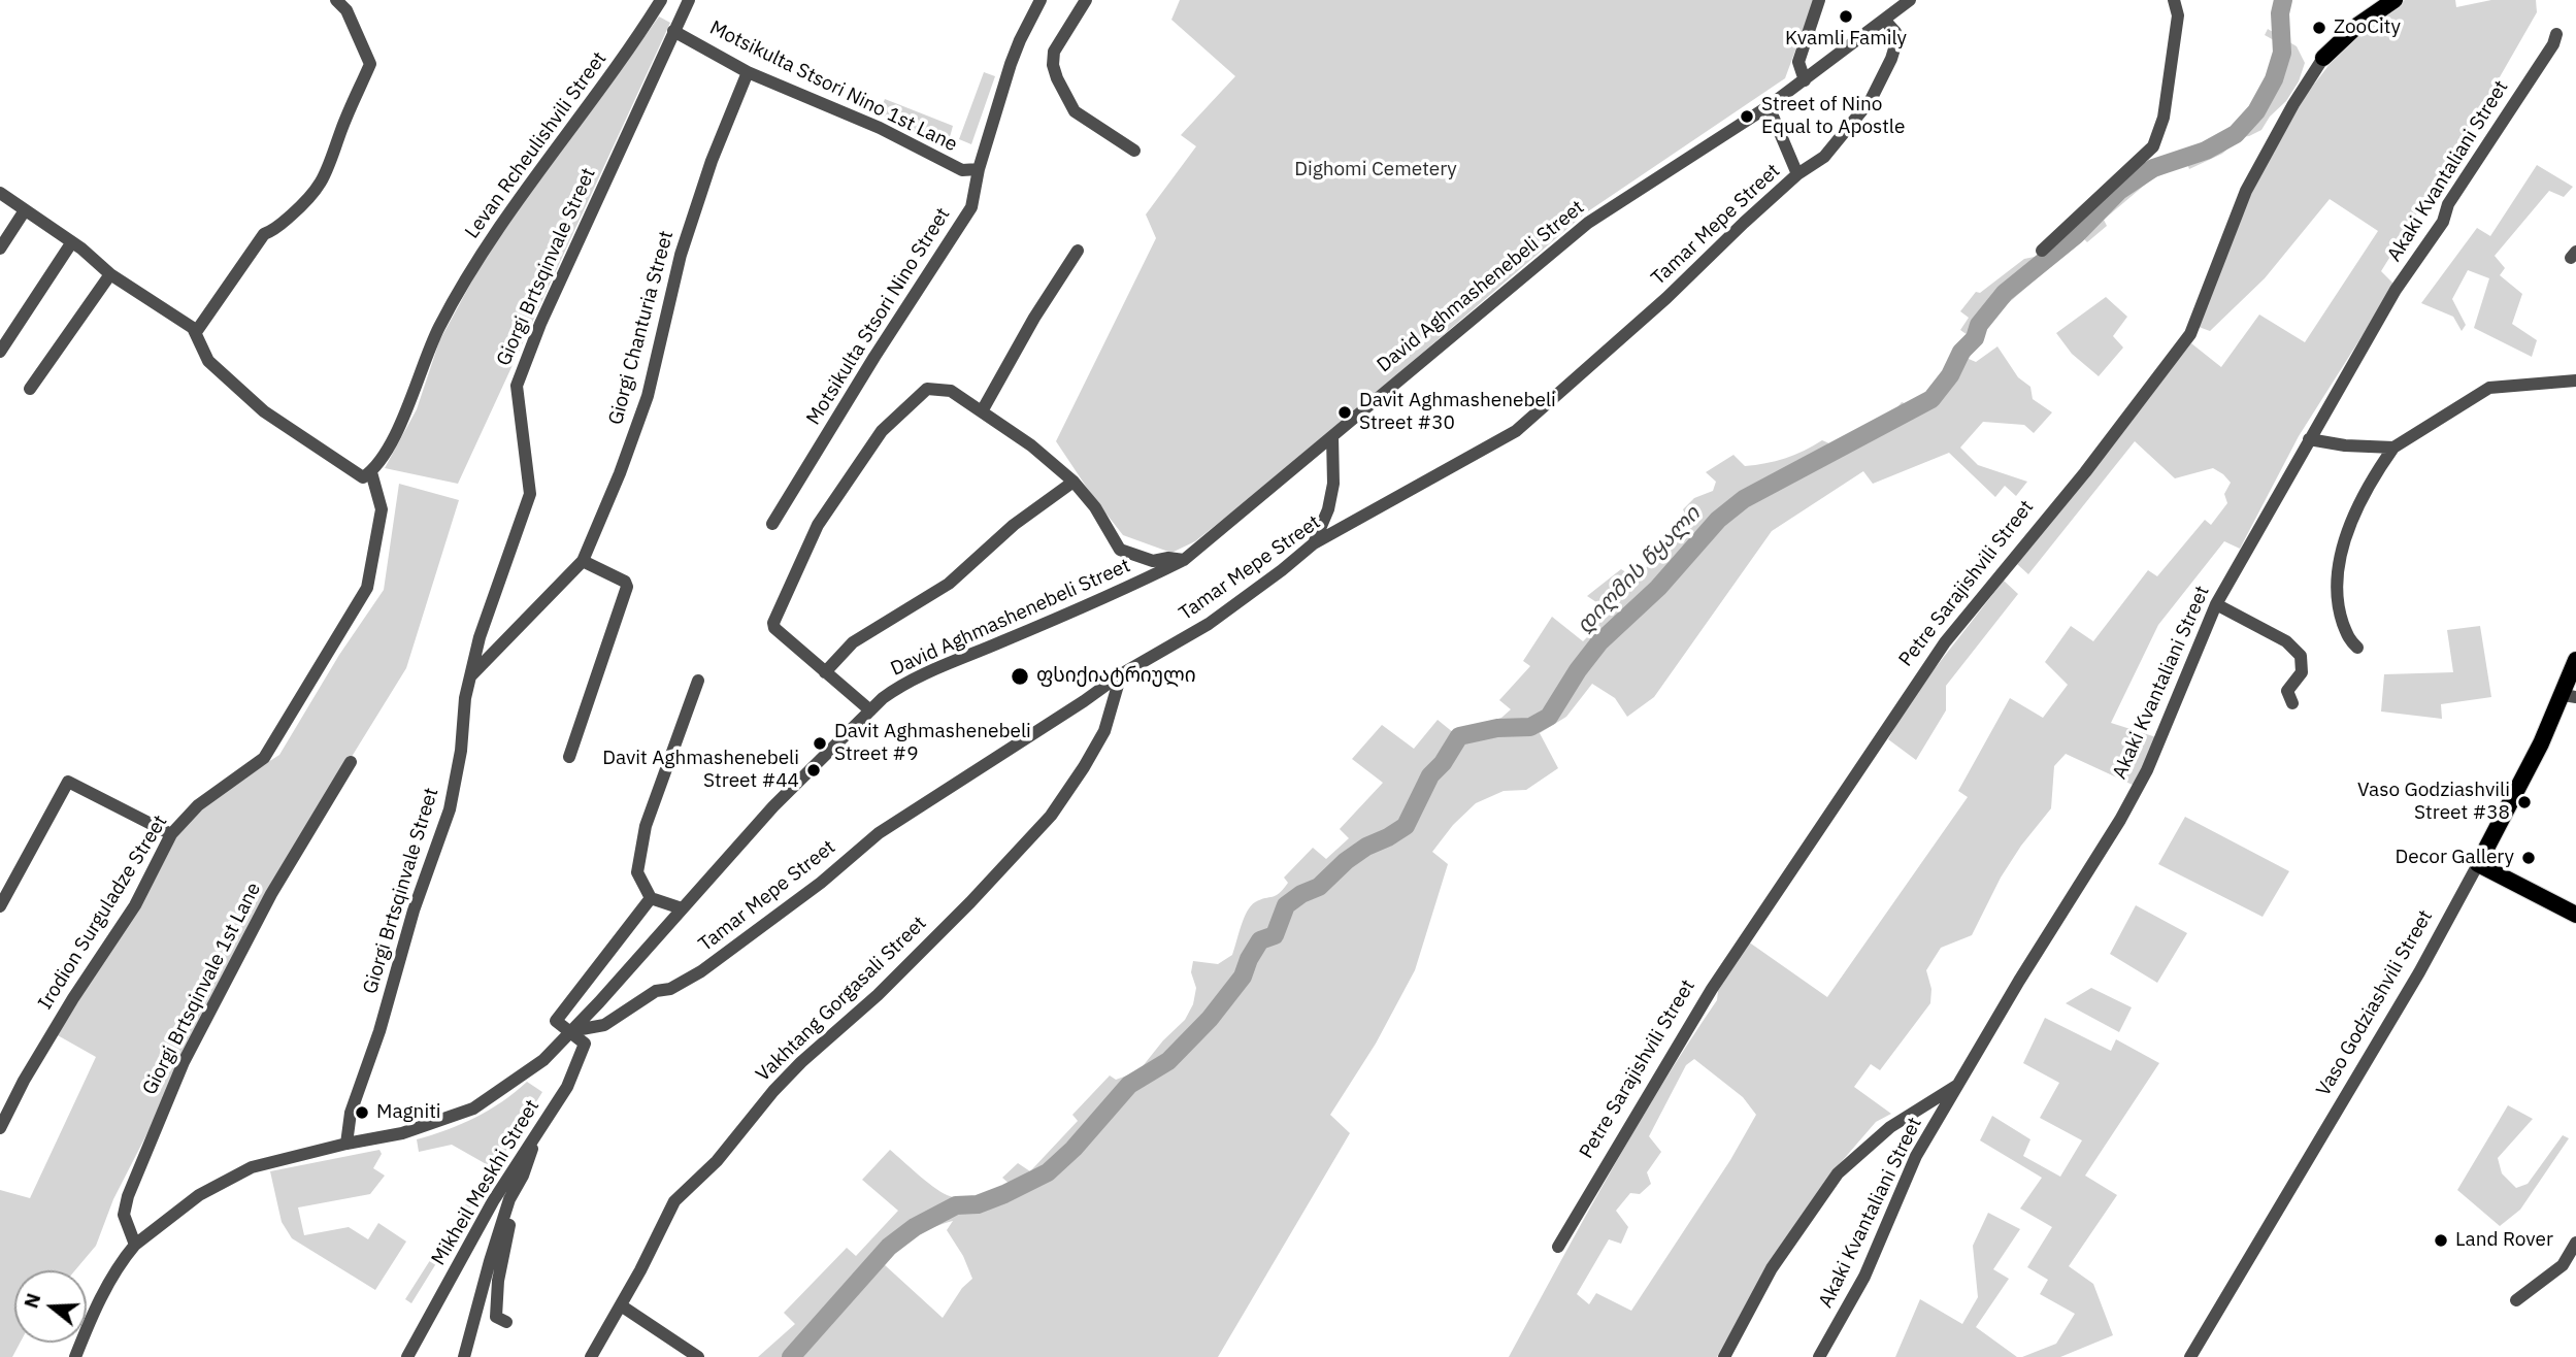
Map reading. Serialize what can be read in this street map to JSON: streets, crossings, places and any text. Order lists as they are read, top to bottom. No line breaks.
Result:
{"streets":{"main road":["Petre Sarajishvili Street","Vaso Godziashvili Street"],"street":["Motsikulta Stsori Nino 1st Lane","Levan Rcheulishvili Street","Akaki Kvantaliani Street","Tamar Mepe Street","Giorgi Brtsqinvale Street","David Aghmashenebeli Street","Motsikulta Stsori Nino Street","Giorgi Chanturia Street","Irodion Surguladze Street","Giorgi Brtsqinvale 1st Lane","Vakhtang Gorgasali Street","Mikheil Meskhi Street"]},"crossings":[["Motsikulta Stsori Nino 1st Lane","Giorgi Brtsqinvale Street"],["Motsikulta Stsori Nino 1st Lane","Motsikulta Stsori Nino Street"],["Motsikulta Stsori Nino 1st Lane","Giorgi Chanturia Street"],["Levan Rcheulishvili Street","Irodion Surguladze Street"],["Tamar Mepe Street","David Aghmashenebeli Street"],["Tamar Mepe Street","Vakhtang Gorgasali Street"],["Tamar Mepe Street","Mikheil Meskhi Street"],["Giorgi Brtsqinvale Street","David Aghmashenebeli Street"],["Giorgi Brtsqinvale Street","Giorgi Chanturia Street"],["David Aghmashenebeli Street","Giorgi Brtsqinvale 1st Lane"],["David Aghmashenebeli Street","Mikheil Meskhi Street"]],"water":["დიღმის წყალი"],"parks":["Dighomi Cemetery"],"places":["Kvamli Family","ZooCity","Street of Nino Equal to Apostle","Davit Aghmashenebeli Street #30","ფსიქიატრიული","Davit Aghmashenebeli Street #9","Davit Aghmashenebeli Street #44","Vaso Godziashvili Street #38","Decor Gallery","Magniti","Land Rover"],"north":"left"}
